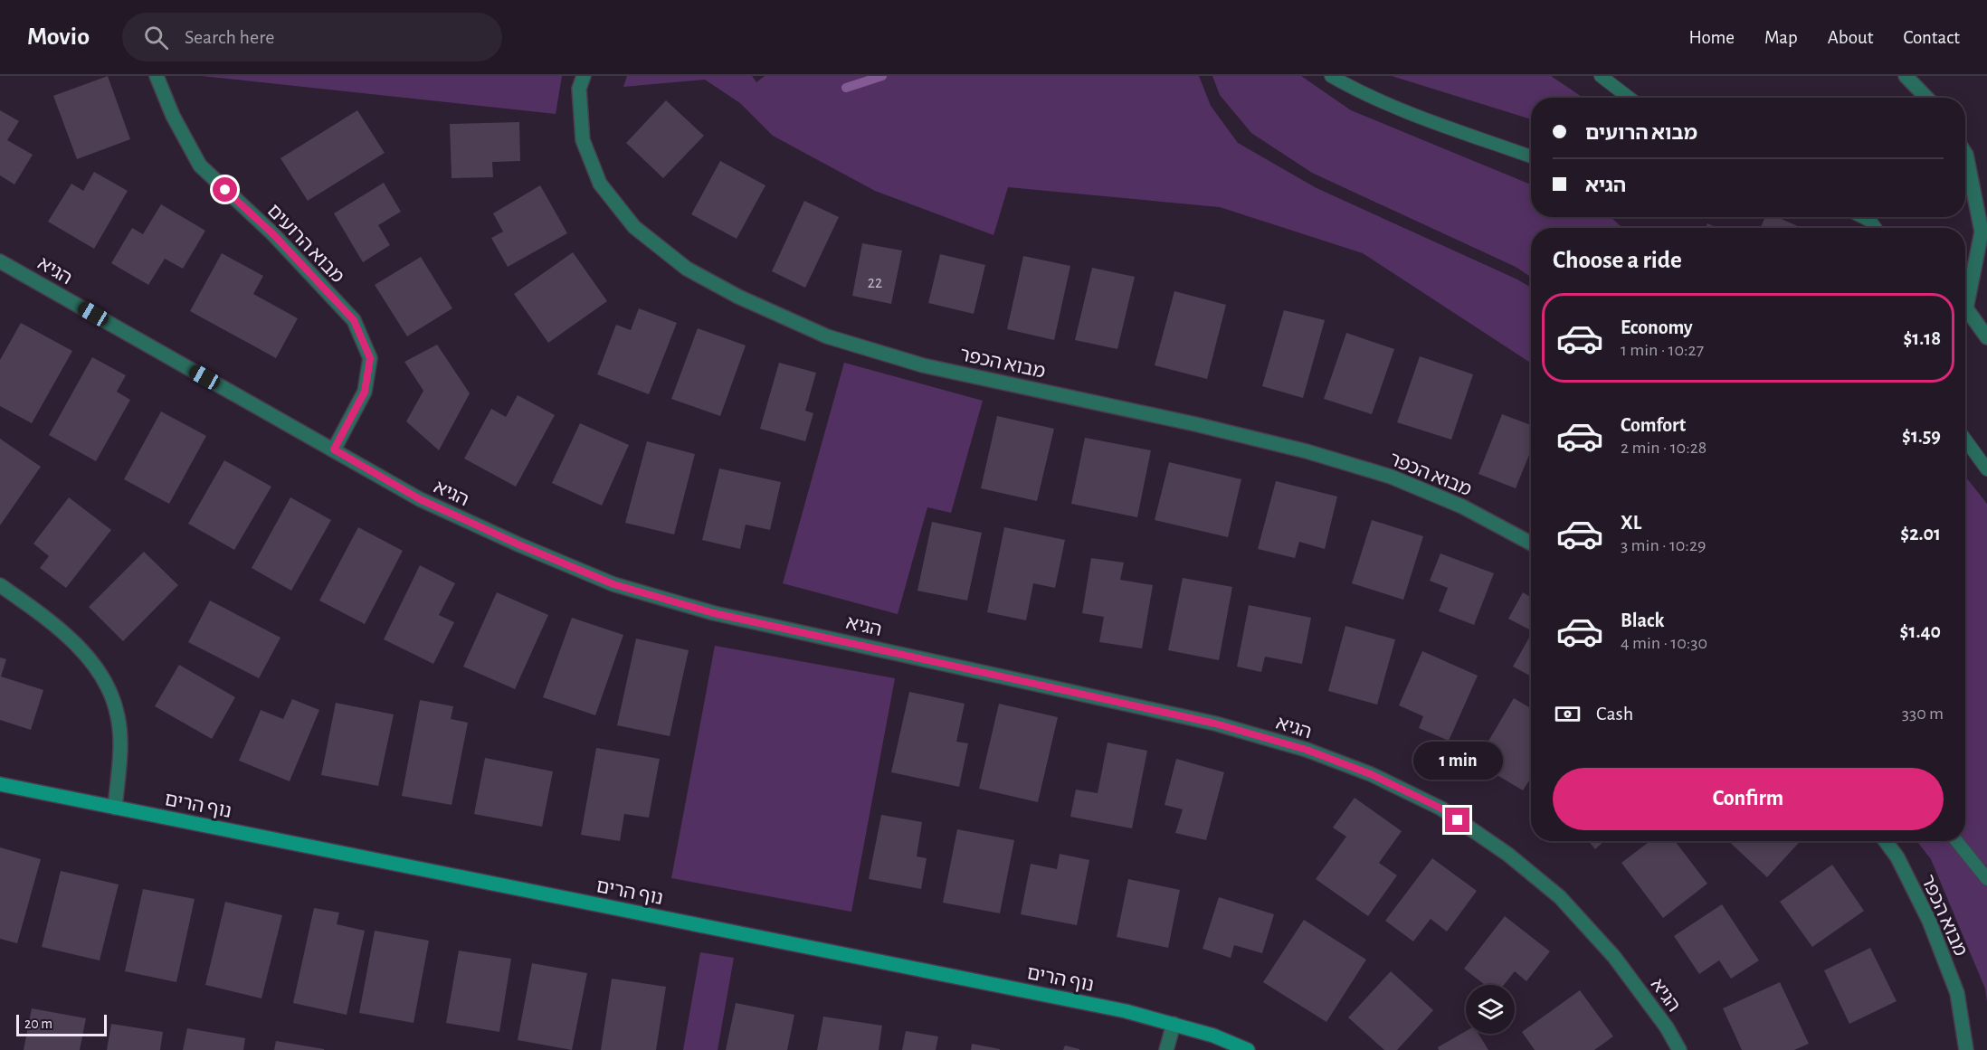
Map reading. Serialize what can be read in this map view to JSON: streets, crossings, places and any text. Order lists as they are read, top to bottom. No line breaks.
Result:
{"streets":{"street":["מבוא הרועים","הגיא","מבוא הכפר","נוף הרים"]},"crossings":[["מבוא הרועים","הגיא"]],"house_numbers":["22"],"scale_bar":"20 m","page":{"header":"Movio","search":"Search here","nav":["Home","Map","About","Contact"],"banner":["מבוא הרועים","הגיא"],"heading":"Choose a ride","list":[{"name":"Economy","note":"1 min · 10:27","value":"$1.18"},{"name":"Comfort","note":"2 min · 10:28","value":"$1.59"},{"name":"XL","note":"3 min · 10:29","value":"$2.01"},{"name":"Black","note":"4 min · 10:30","value":"$1.40"}],"pay":["Cash","330 m"],"bubble":"1 min","buttons":"Confirm","scale":"20 m"}}
